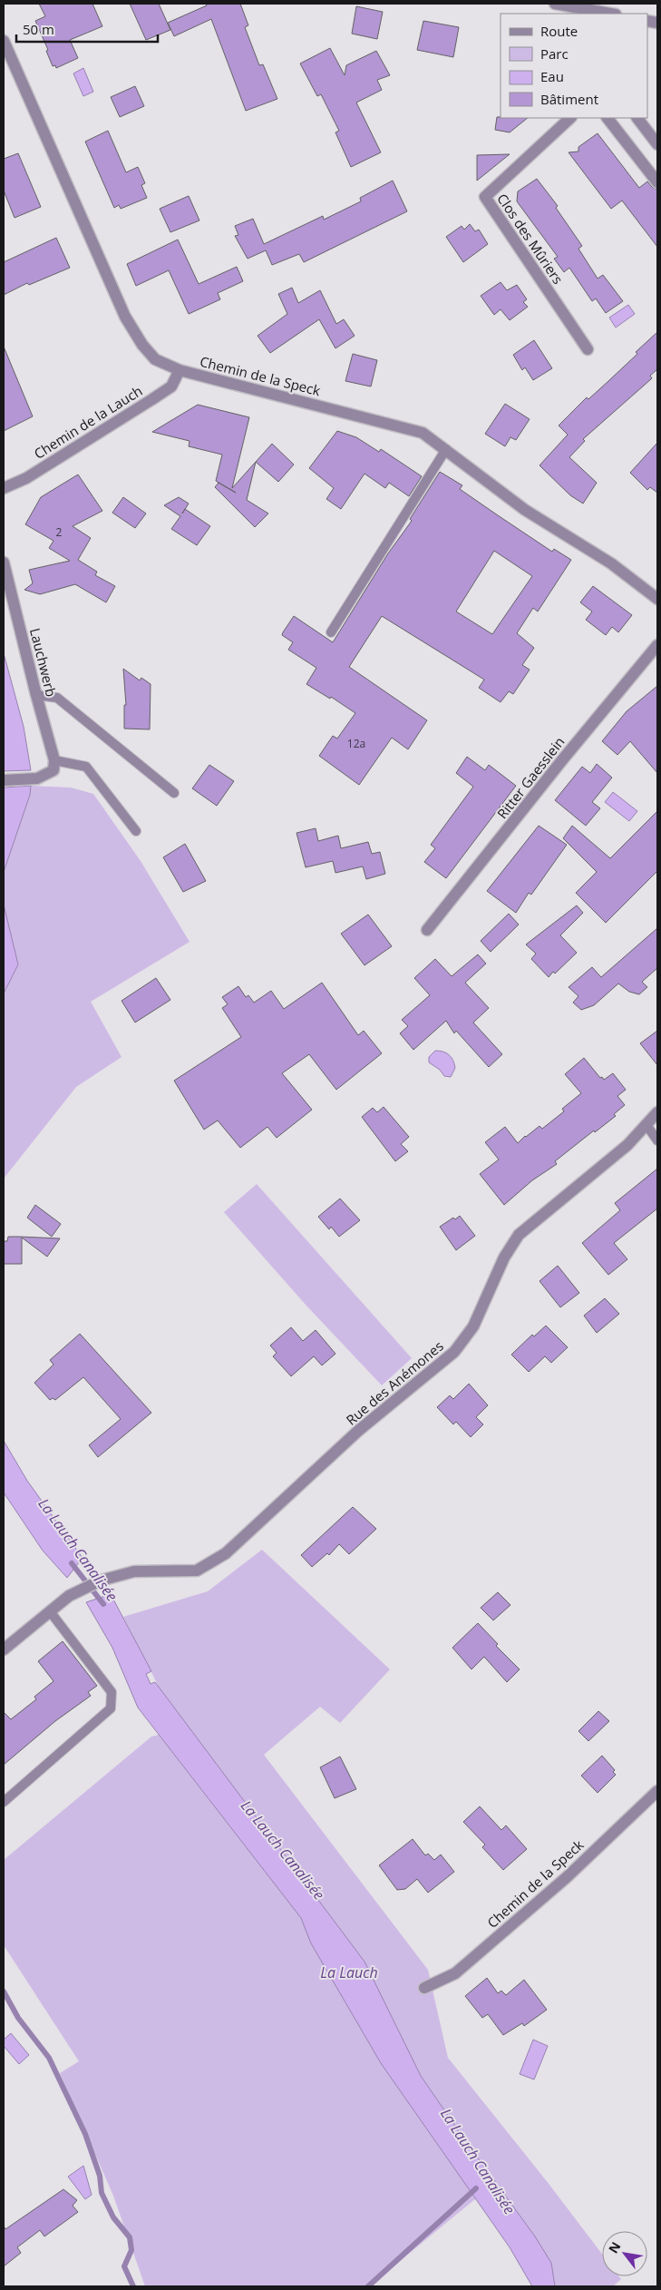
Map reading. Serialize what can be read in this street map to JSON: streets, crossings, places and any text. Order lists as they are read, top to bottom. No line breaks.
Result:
{"streets":{"street":["Clos des Mûriers","Chemin de la Speck","Chemin de la Lauch","Lauchwerb","Ritter Gaesslein","Rue des Anémones"]},"crossings":[["Chemin de la Speck","Chemin de la Lauch"]],"water":["La Lauch Canalisée","La Lauch"],"house_numbers":["2","12a"],"legend":["Route","Parc","Eau","Bâtiment"],"scale_bar":"50 m","north":"top left"}
